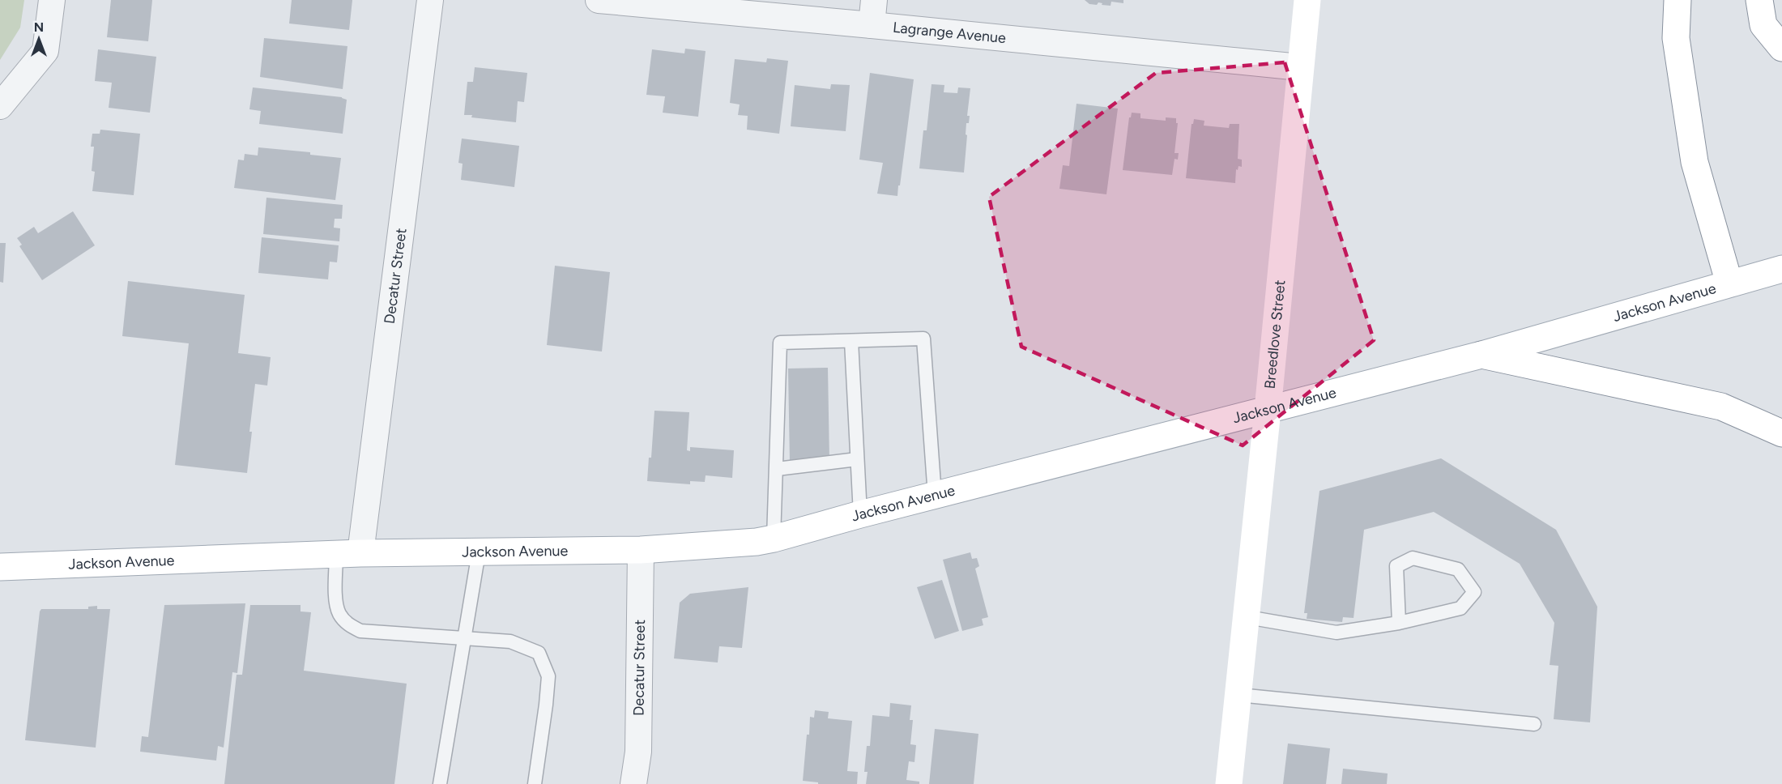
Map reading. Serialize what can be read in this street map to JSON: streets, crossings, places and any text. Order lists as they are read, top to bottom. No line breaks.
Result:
{"streets":{"main road":["Jackson Avenue","Breedlove Street"],"street":["Lagrange Avenue","Decatur Street"]},"crossings":[["Lagrange Avenue","Breedlove Street"],["Decatur Street","Jackson Avenue"],["Jackson Avenue","Breedlove Street"]],"north":"top"}
